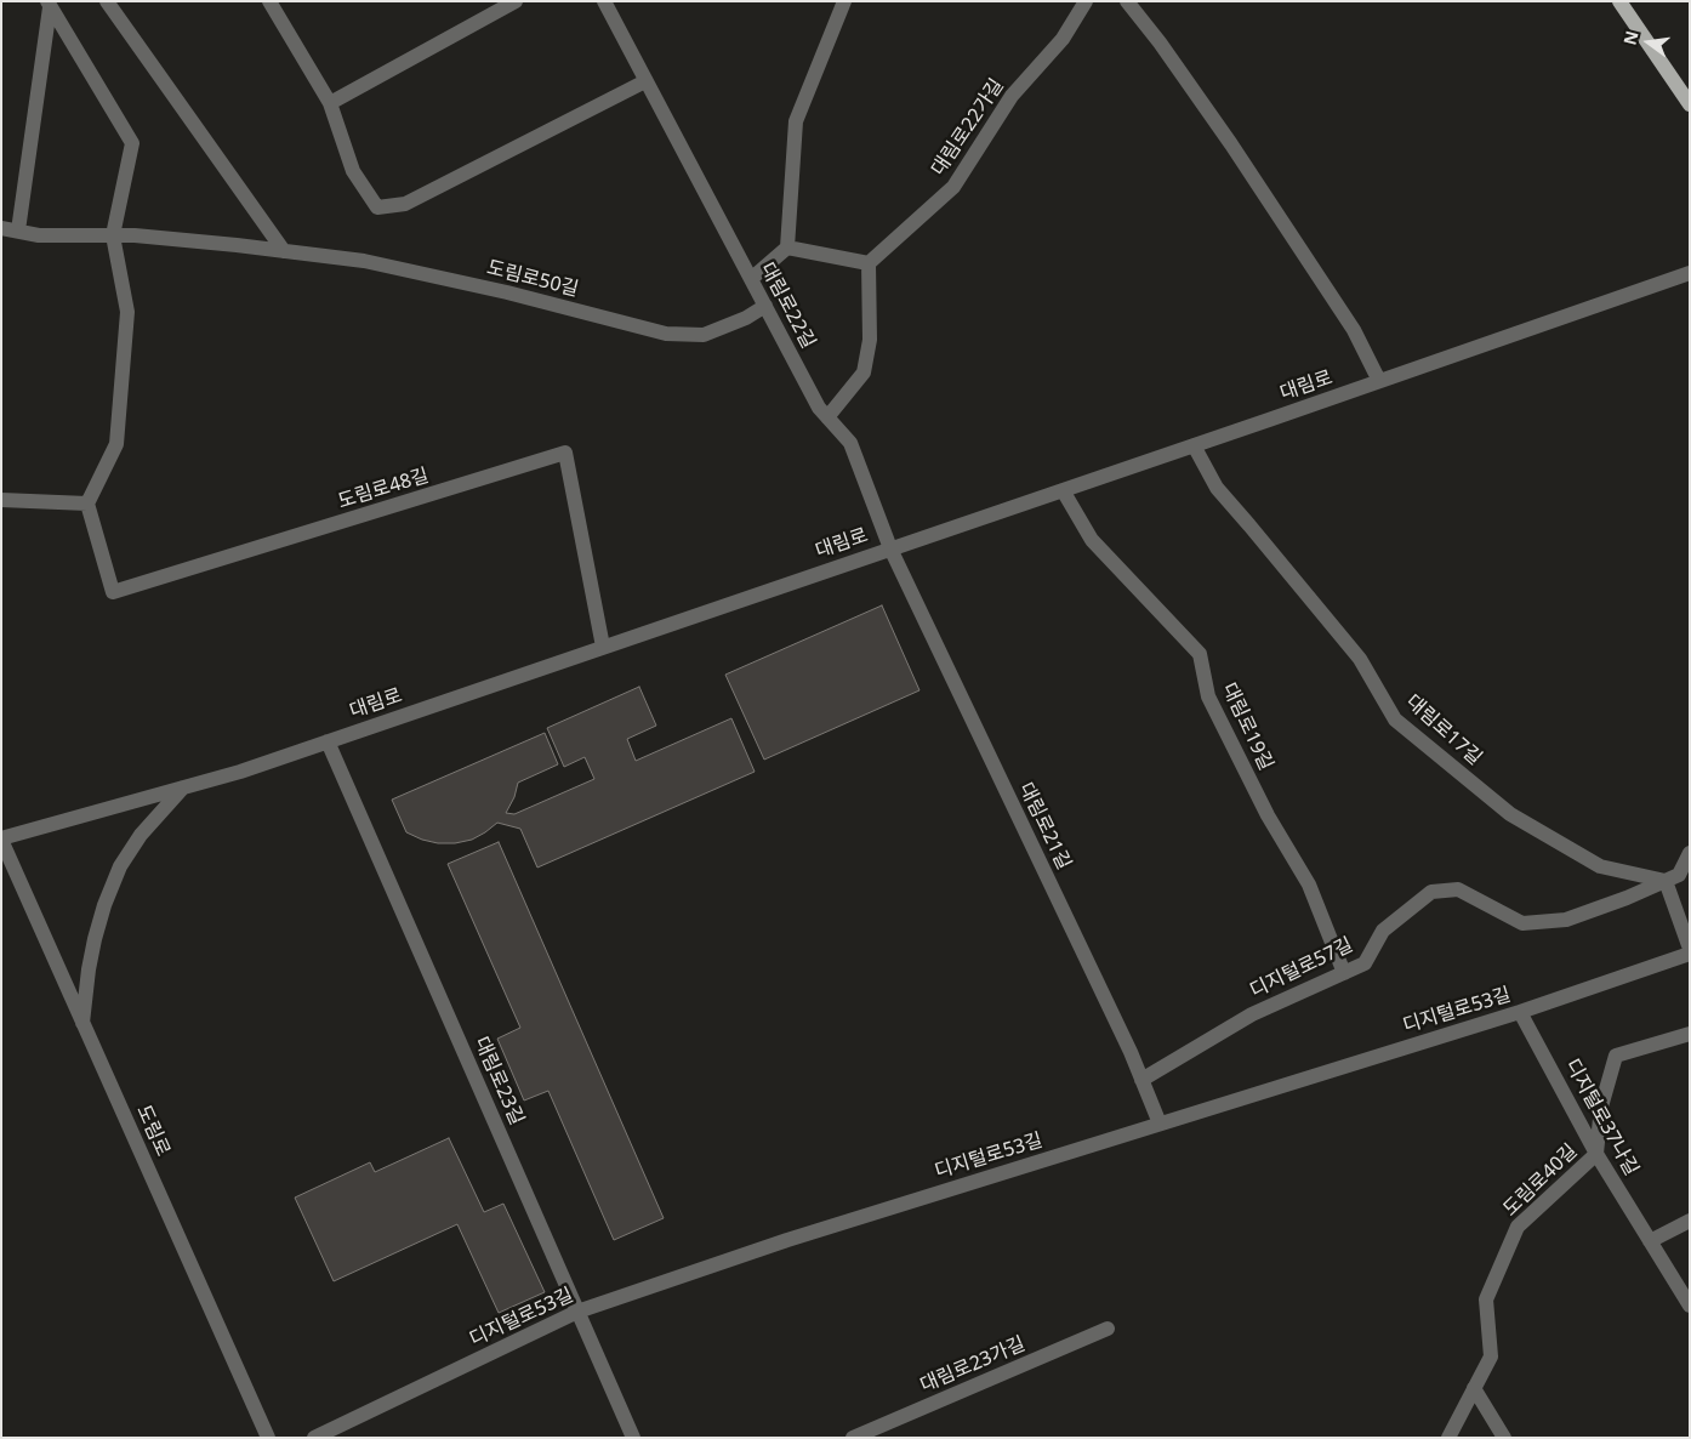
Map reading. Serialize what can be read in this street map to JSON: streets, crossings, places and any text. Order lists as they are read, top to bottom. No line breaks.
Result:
{"streets":{"street":["대림로22가길","도림로50길","대림로22길","대림로","도림로48길","대림로19길","대림로17길","대림로21길","디지털로57길","디지털로53길","대림로23길","디지털로37나길","도림로","도림로40길","대림로23가길"]},"crossings":[["도림로50길","대림로22길"],["대림로22길","대림로"],["대림로22길","대림로21길"],["대림로","도림로48길"],["대림로","대림로19길"],["대림로","대림로17길"],["대림로","대림로21길"],["대림로","대림로23길"],["대림로","도림로"],["대림로19길","디지털로57길"],["대림로17길","디지털로57길"],["대림로21길","디지털로57길"],["대림로21길","디지털로53길"],["디지털로53길","대림로23길"],["디지털로53길","디지털로37나길"],["디지털로37나길","도림로40길"]],"north":"left"}
